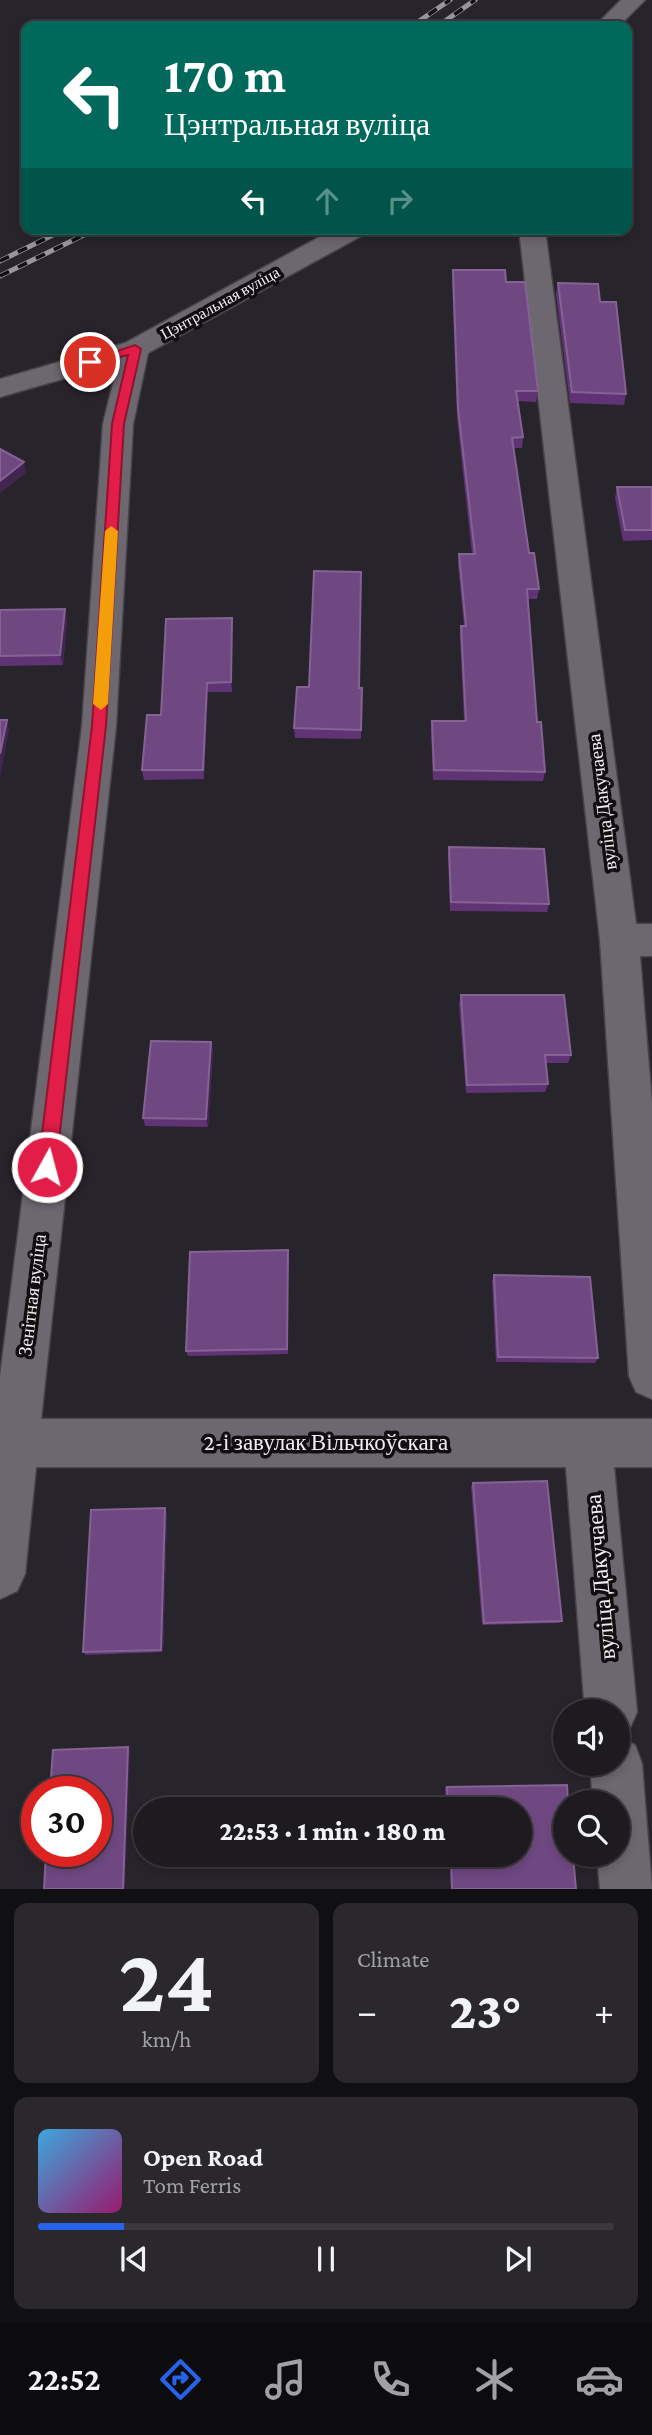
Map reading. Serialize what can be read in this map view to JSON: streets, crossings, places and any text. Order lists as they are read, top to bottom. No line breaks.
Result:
{"streets":{"street":["Цэнтральная вуліца","вуліца Дакучаева","Зенітная вуліца","2-і завулак Вільчкоўскага"]},"crossings":[["Цэнтральная вуліца","Зенітная вуліца"],["вуліца Дакучаева","2-і завулак Вільчкоўскага"],["Зенітная вуліца","2-і завулак Вільчкоўскага"]],"page":{"turn":["170 m","Цэнтральная вуліца"],"limit":"30","trip":"22:53 · 1 min · 180 m","tile":[["24","km/h"],"Climate"],"heat":["−","23°","+"],"song":["Open Road","Tom Ferris"],"tabs":"22:52"}}
